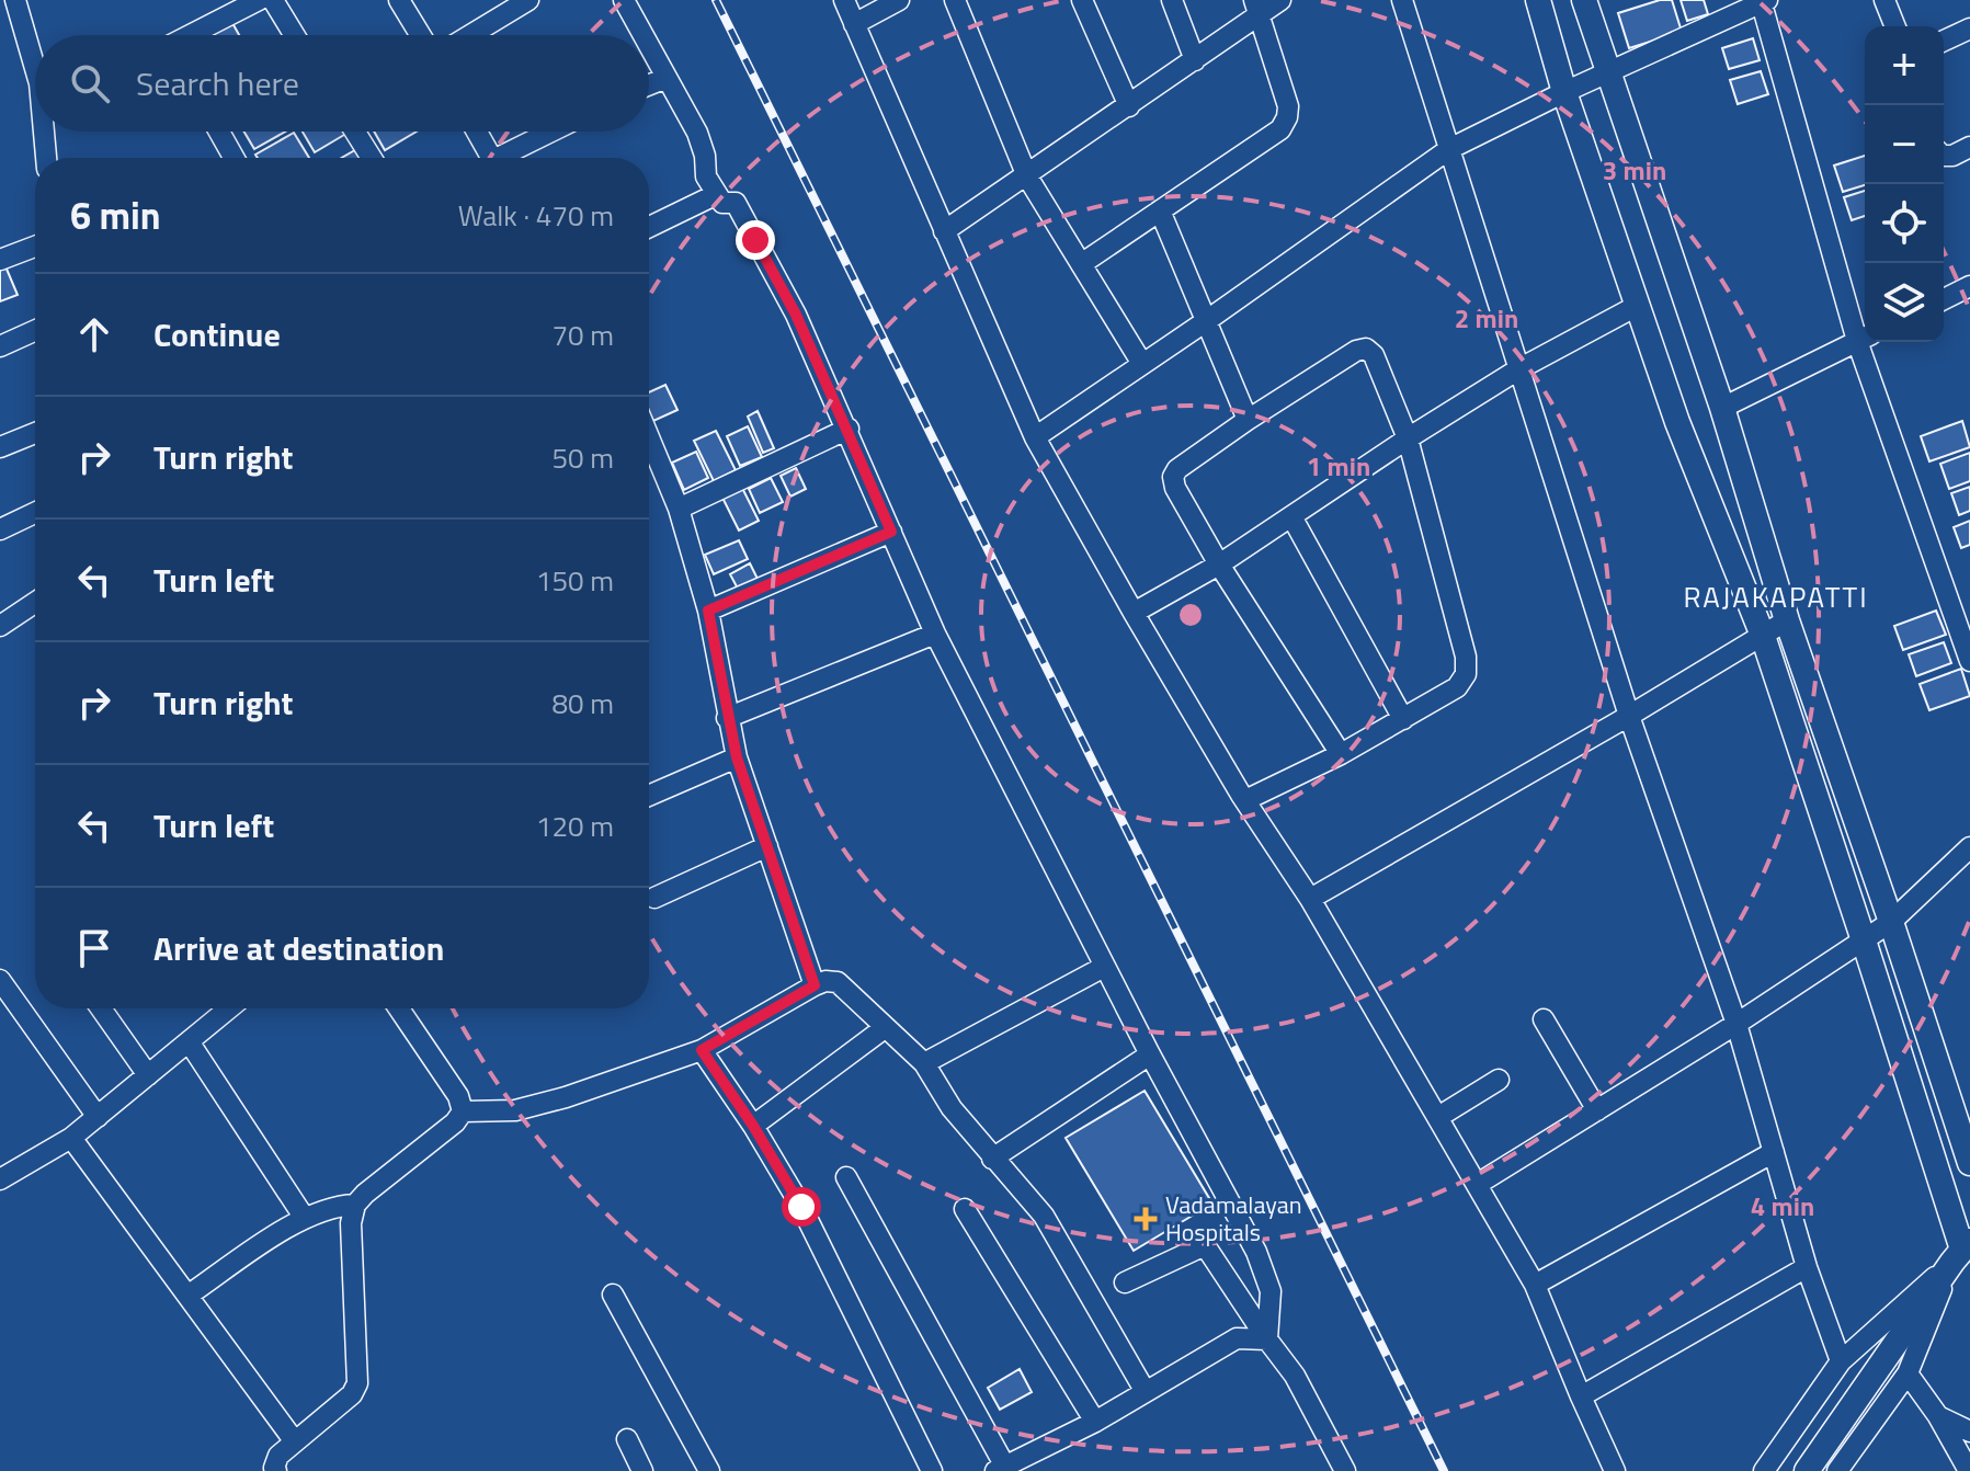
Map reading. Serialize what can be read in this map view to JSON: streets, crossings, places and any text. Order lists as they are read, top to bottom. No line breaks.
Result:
{"districts":["RAJAKAPATTI"],"places":{"health":["Vadamalayan Hospitals"]},"page":{"map_buttons":["+","−"],"search":"Search here","heading":["6 min","Walk · 470 m"],"list":[["Continue","70 m"],["Turn right","50 m"],["Turn left","150 m"],["Turn right","80 m"],["Turn left","120 m"],"Arrive at destination"]},"rings":["3 min","2 min","1 min","4 min"]}
